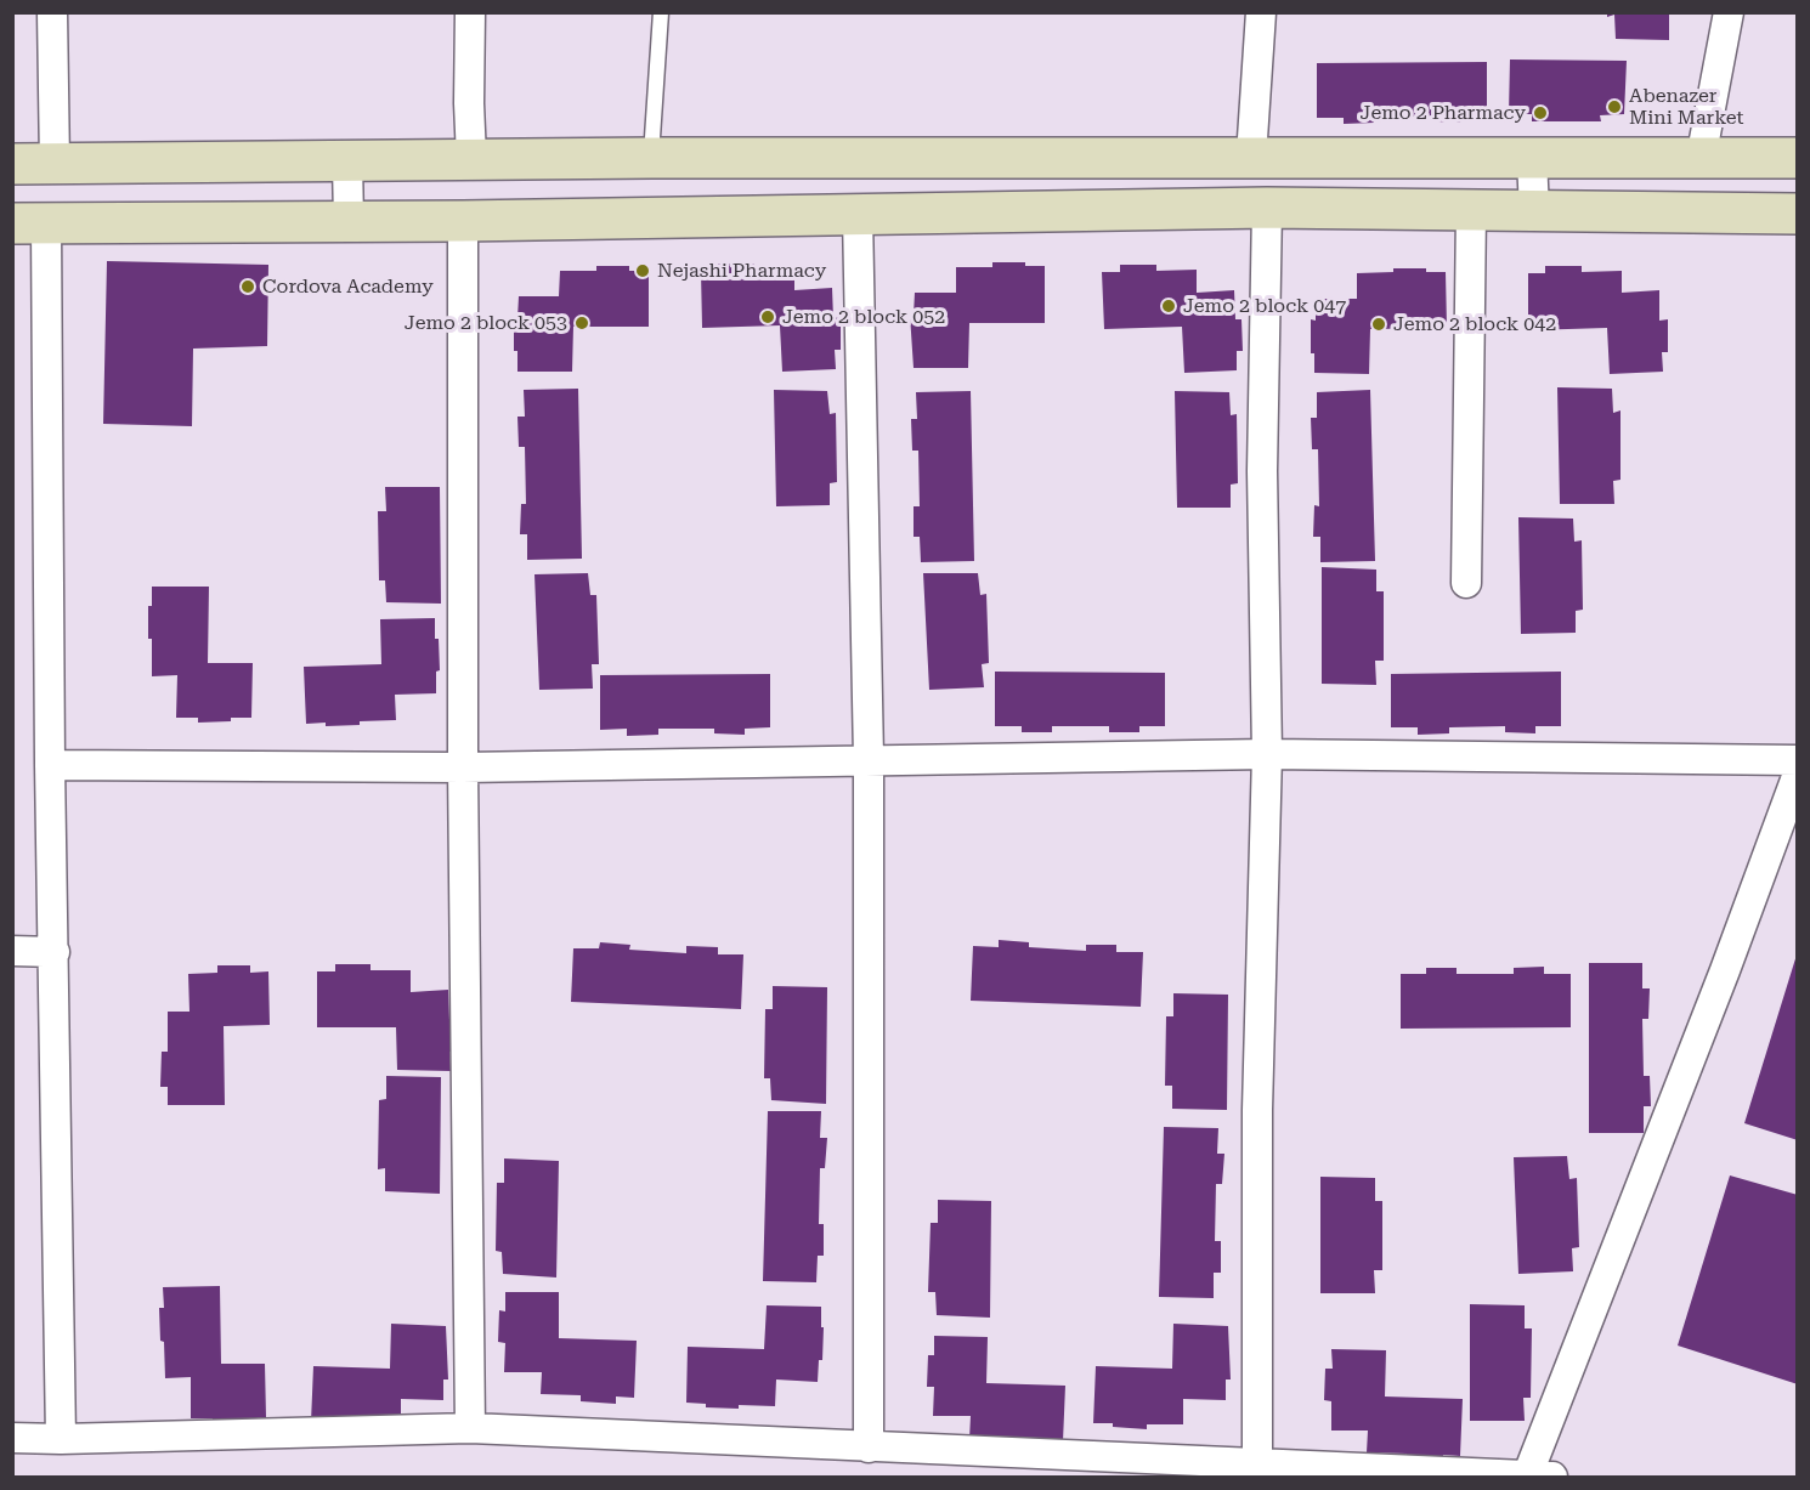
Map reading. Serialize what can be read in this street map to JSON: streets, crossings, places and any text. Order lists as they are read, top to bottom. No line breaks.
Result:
{"places":["Abenazer Mini Market","Jemo 2 Pharmacy","Nejashi Pharmacy","Cordova Academy","Jemo 2 block 047","Jemo 2 block 052","Jemo 2 block 053","Jemo 2 block 042"]}
